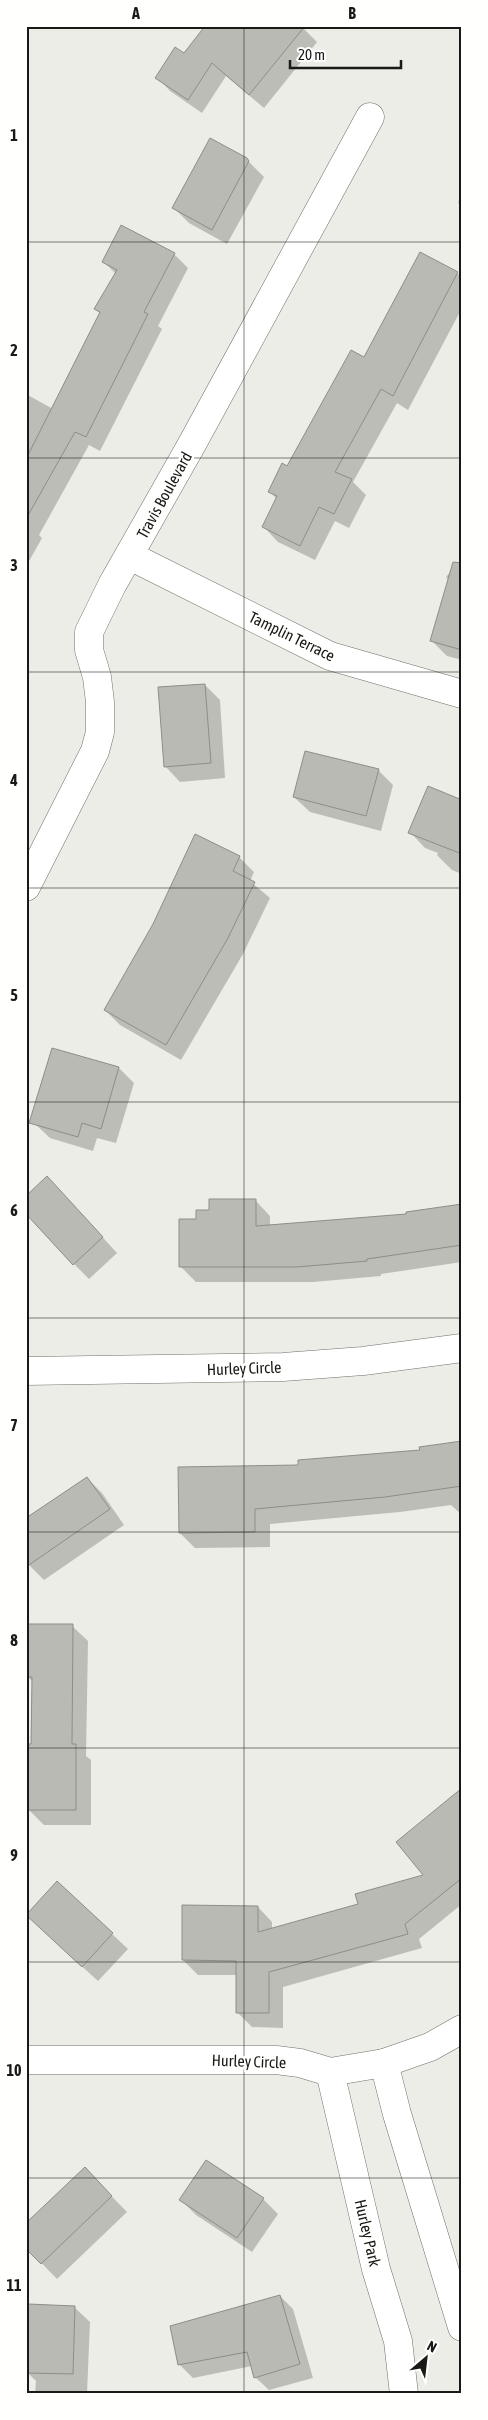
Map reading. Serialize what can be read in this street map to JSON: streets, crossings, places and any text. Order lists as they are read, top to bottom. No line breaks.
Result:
{"streets":{"street":["Travis Boulevard","Tamplin Terrace","Hurley Circle","Hurley Park"]},"crossings":[["Travis Boulevard","Tamplin Terrace"],["Hurley Circle","Hurley Park"]],"scale_bar":"20 m","north":"top right","grid":{"columns":["A","B"],"rows":["1","2","3","4","5","6","7","8","9","10","11"]}}
